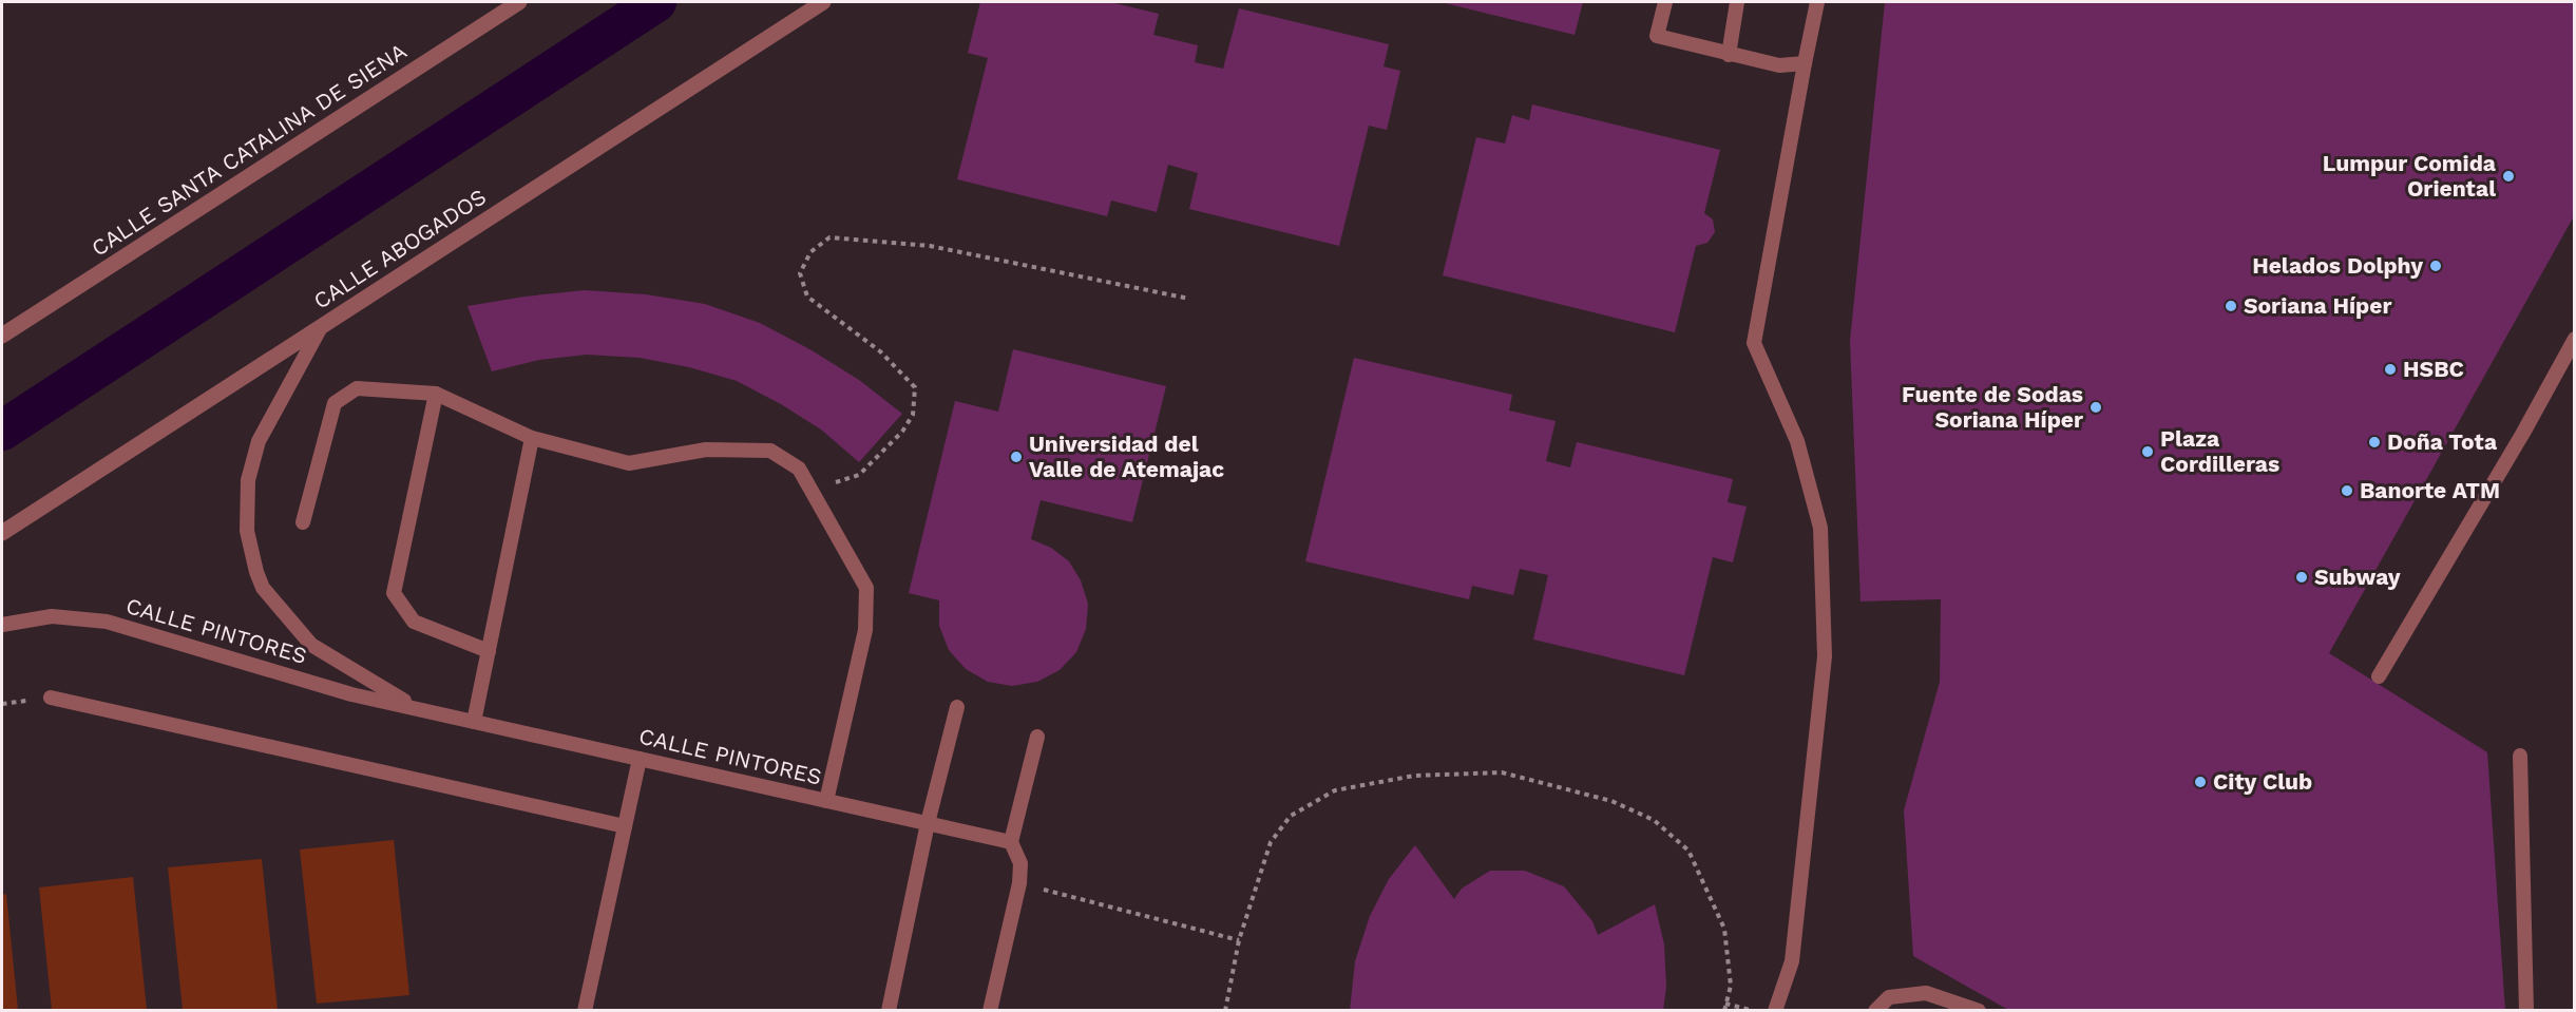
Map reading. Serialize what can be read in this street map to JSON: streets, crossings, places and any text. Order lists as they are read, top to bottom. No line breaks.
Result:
{"streets":{"street":["CALLE SANTA CATALINA DE SIENA","CALLE ABOGADOS"],"lane":["CALLE PINTORES"]},"crossings":[["CALLE ABOGADOS","CALLE PINTORES"]],"places":["Lumpur Comida Oriental","Helados Dolphy","Soriana Híper","HSBC","Fuente de Sodas Soriana Híper","Doña Tota","Plaza Cordilleras","Universidad del Valle de Atemajac","Banorte ATM","Subway","City Club"]}
